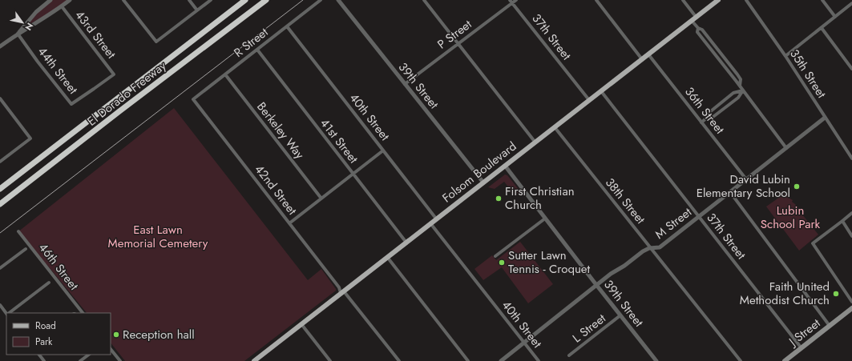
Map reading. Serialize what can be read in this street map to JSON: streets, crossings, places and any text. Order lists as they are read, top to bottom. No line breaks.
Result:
{"streets":{"highway":["El Dorado Freeway"],"main road":["Folsom Boulevard","J Street"],"street":["43rd Street","P Street","37th Street","R Street","44th Street","35th Street","39th Street","36th Street","40th Street","Berkeley Way","41st Street","42nd Street","38th Street","M Street","46th Street","L Street"]},"crossings":[["43rd Street","44th Street"],["P Street","37th Street"],["P Street","39th Street"],["37th Street","Folsom Boulevard"],["37th Street","M Street"],["37th Street","J Street"],["R Street","40th Street"],["R Street","Berkeley Way"],["R Street","41st Street"],["R Street","42nd Street"],["35th Street","M Street"],["39th Street","Folsom Boulevard"],["39th Street","M Street"],["39th Street","L Street"],["36th Street","Folsom Boulevard"],["36th Street","M Street"],["40th Street","Folsom Boulevard"],["40th Street","M Street"],["41st Street","Folsom Boulevard"],["Folsom Boulevard","42nd Street"],["Folsom Boulevard","38th Street"],["38th Street","M Street"]],"parks":["Lubin School Park","East Lawn Memorial Cemetery"],"places":["David Lubin Elementary School","First Christian Church","Sutter Lawn Tennis - Croquet","Faith United Methodist Church","Reception hall"],"legend":["Road","Park"],"north":"bottom right"}
